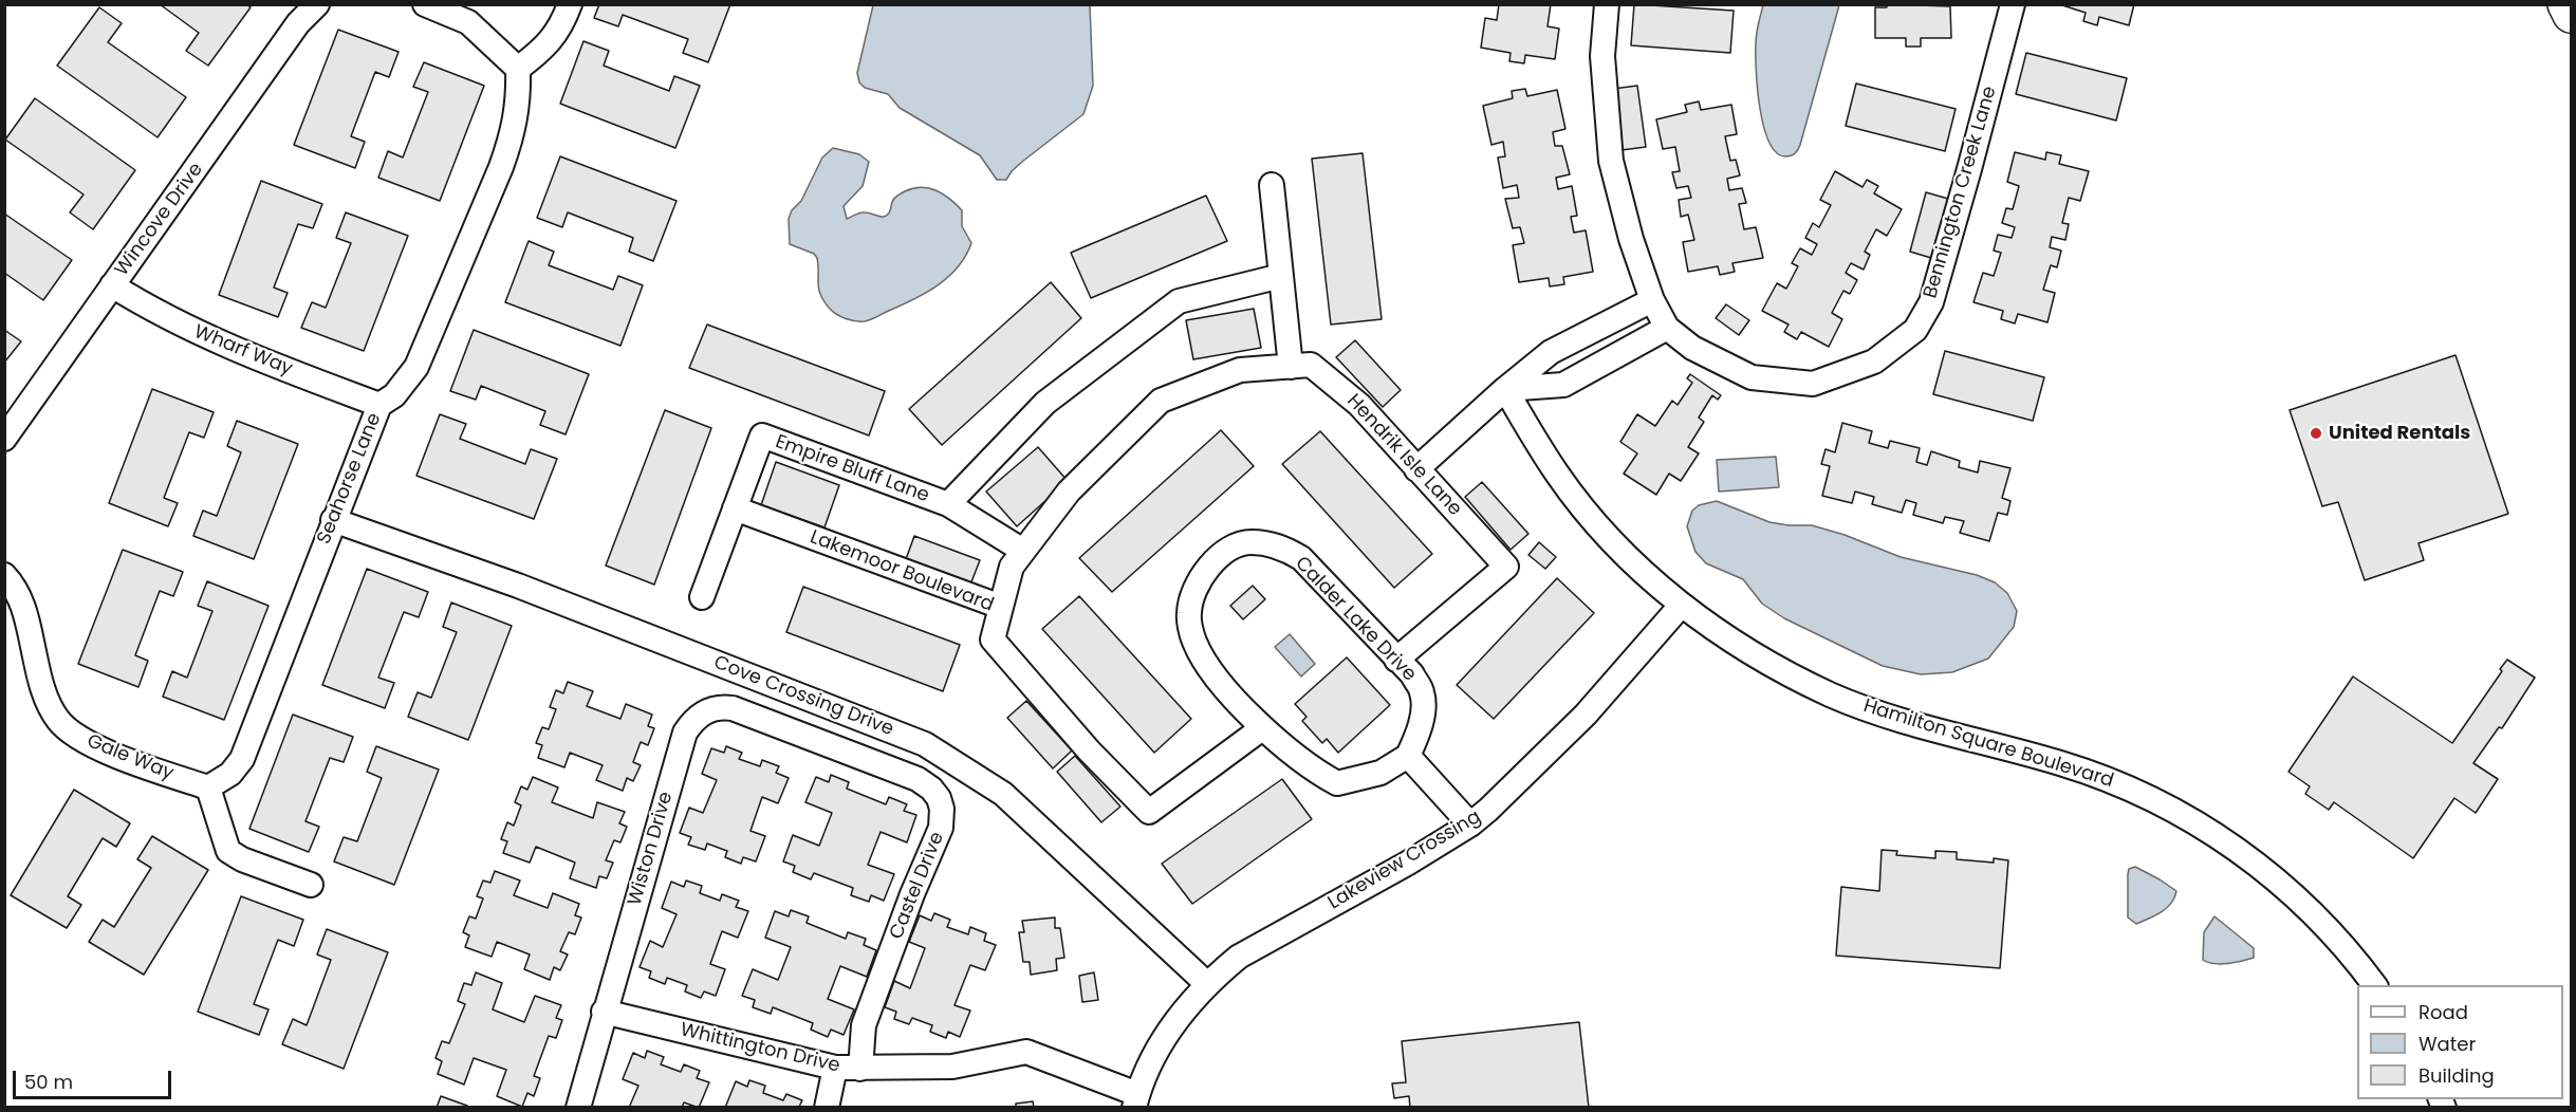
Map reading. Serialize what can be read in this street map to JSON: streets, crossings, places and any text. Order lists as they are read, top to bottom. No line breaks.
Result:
{"streets":{"street":["Bennington Creek Lane","Wincove Drive","Wharf Way","Hendrik Isle Lane","Empire Bluff Lane","Seahorse Lane","Lakemoor Boulevard","Calder Lake Drive","Cove Crossing Drive","Hamilton Square Boulevard","Gale Way","Wiston Drive","Lakeview Crossing","Castel Drive","Whittington Drive"]},"crossings":[["Wincove Drive","Wharf Way"],["Wharf Way","Seahorse Lane"],["Hendrik Isle Lane","Empire Bluff Lane"],["Hendrik Isle Lane","Lakemoor Boulevard"],["Hendrik Isle Lane","Calder Lake Drive"],["Empire Bluff Lane","Lakemoor Boulevard"],["Seahorse Lane","Cove Crossing Drive"],["Seahorse Lane","Gale Way"],["Lakemoor Boulevard","Calder Lake Drive"],["Cove Crossing Drive","Lakeview Crossing"],["Hamilton Square Boulevard","Lakeview Crossing"],["Wiston Drive","Castel Drive"],["Wiston Drive","Whittington Drive"],["Lakeview Crossing","Whittington Drive"],["Castel Drive","Whittington Drive"]],"places":["United Rentals"],"legend":["Road","Water","Building"],"scale_bar":"50 m"}
